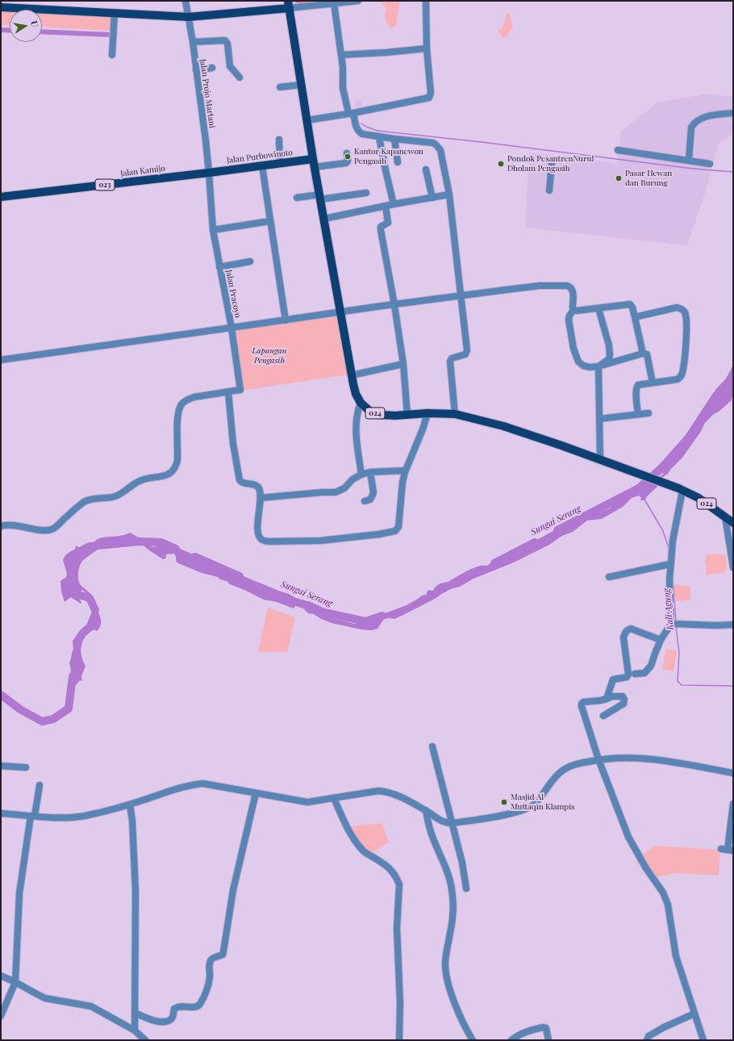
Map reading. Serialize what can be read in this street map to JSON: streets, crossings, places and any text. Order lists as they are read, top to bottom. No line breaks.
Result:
{"streets":{"main road":["Jalan Purbowinoto","Jalan Kamijo","023","024"],"street":["Jalan Projo Martani","Jalan Pracoyo"]},"crossings":[["Jalan Projo Martani","Jalan Purbowinoto"],["Jalan Projo Martani","Jalan Kamijo"],["Jalan Projo Martani","Jalan Pracoyo"],["Jalan Purbowinoto","Jalan Kamijo"],["Jalan Purbowinoto","Jalan Pracoyo"],["Jalan Purbowinoto","024"],["Jalan Kamijo","Jalan Pracoyo"],["Jalan Pracoyo","024"]],"water":["Sungai Serang","Kali Agung"],"parks":["Lapangan Pengasih"],"places":["Kantor Kapanewon Pengasih","Pondok PesantrenNurul Dholam Pengasih","Pasar Hewan dan Burung","Masjid Al Muttaqin Klampis"],"north":"right"}
